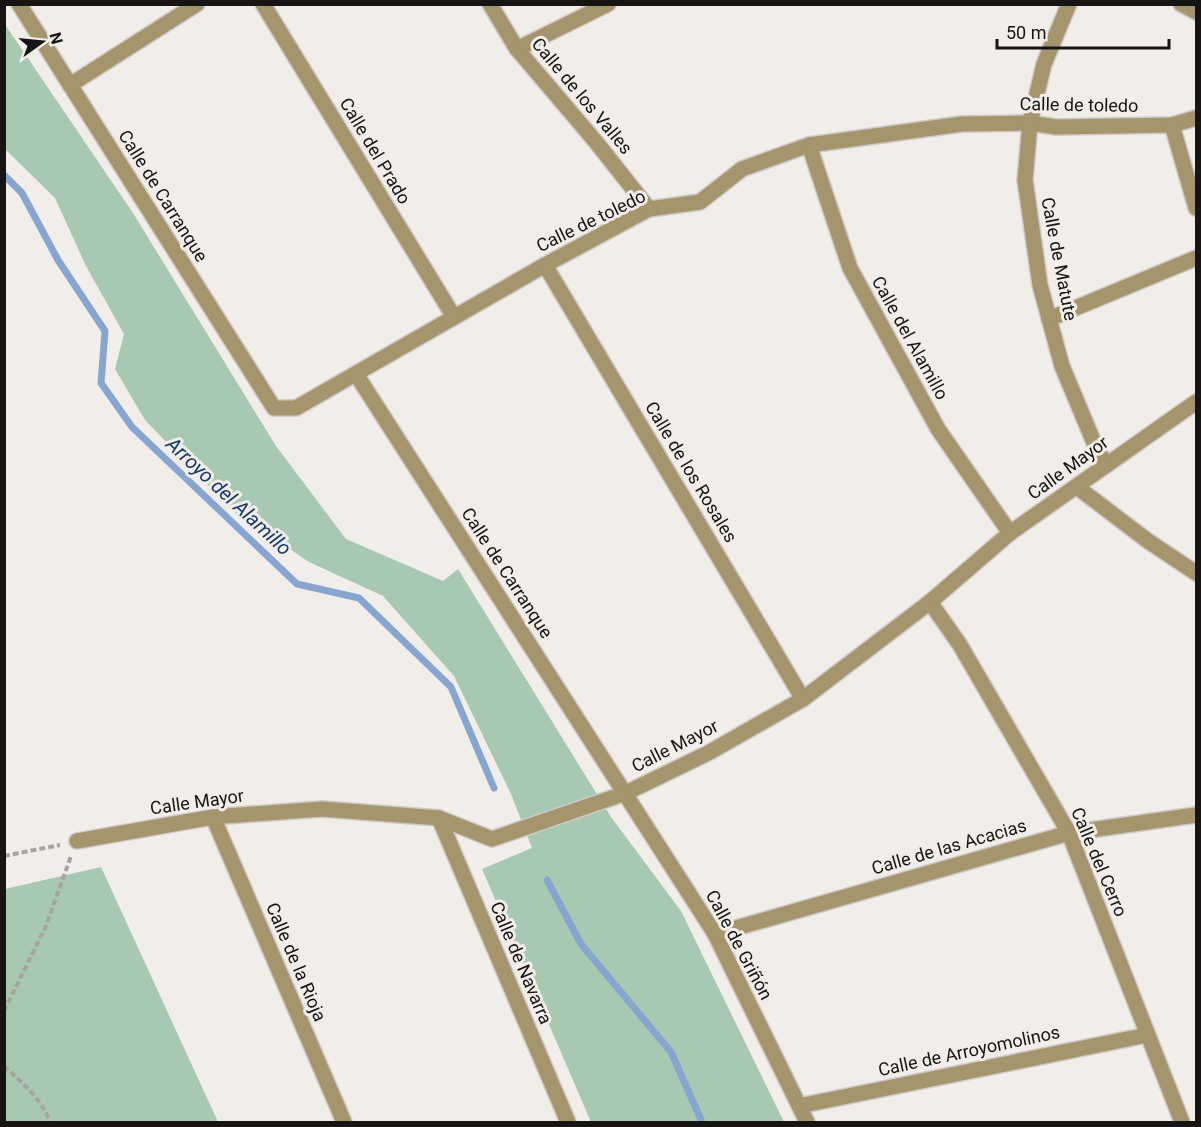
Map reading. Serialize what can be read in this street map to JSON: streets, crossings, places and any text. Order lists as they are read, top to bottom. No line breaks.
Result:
{"streets":{"street":["Calle de los Valles","Calle de toledo","Calle del Prado","Calle de Carranque","Calle de Matute","Calle del Alamillo","Calle Mayor","Calle de los Rosales","Calle de las Acacias","Calle del Cerro","Calle de Griñón","Calle de la Rioja","Calle de Navarra","Calle de Arroyomolinos"]},"crossings":[["Calle de los Valles","Calle de toledo"],["Calle de toledo","Calle del Prado"],["Calle de toledo","Calle de Carranque"],["Calle de toledo","Calle de Matute"],["Calle de toledo","Calle del Alamillo"],["Calle de toledo","Calle de los Rosales"],["Calle de Carranque","Calle Mayor"],["Calle de Carranque","Calle de Griñón"],["Calle de Matute","Calle Mayor"],["Calle del Alamillo","Calle Mayor"],["Calle Mayor","Calle de los Rosales"],["Calle Mayor","Calle del Cerro"],["Calle Mayor","Calle de Griñón"],["Calle Mayor","Calle de la Rioja"],["Calle Mayor","Calle de Navarra"],["Calle de las Acacias","Calle del Cerro"],["Calle de las Acacias","Calle de Griñón"],["Calle del Cerro","Calle de Arroyomolinos"],["Calle de Griñón","Calle de Arroyomolinos"]],"water":["Arroyo del Alamillo"],"scale_bar":"50 m","north":"right"}
